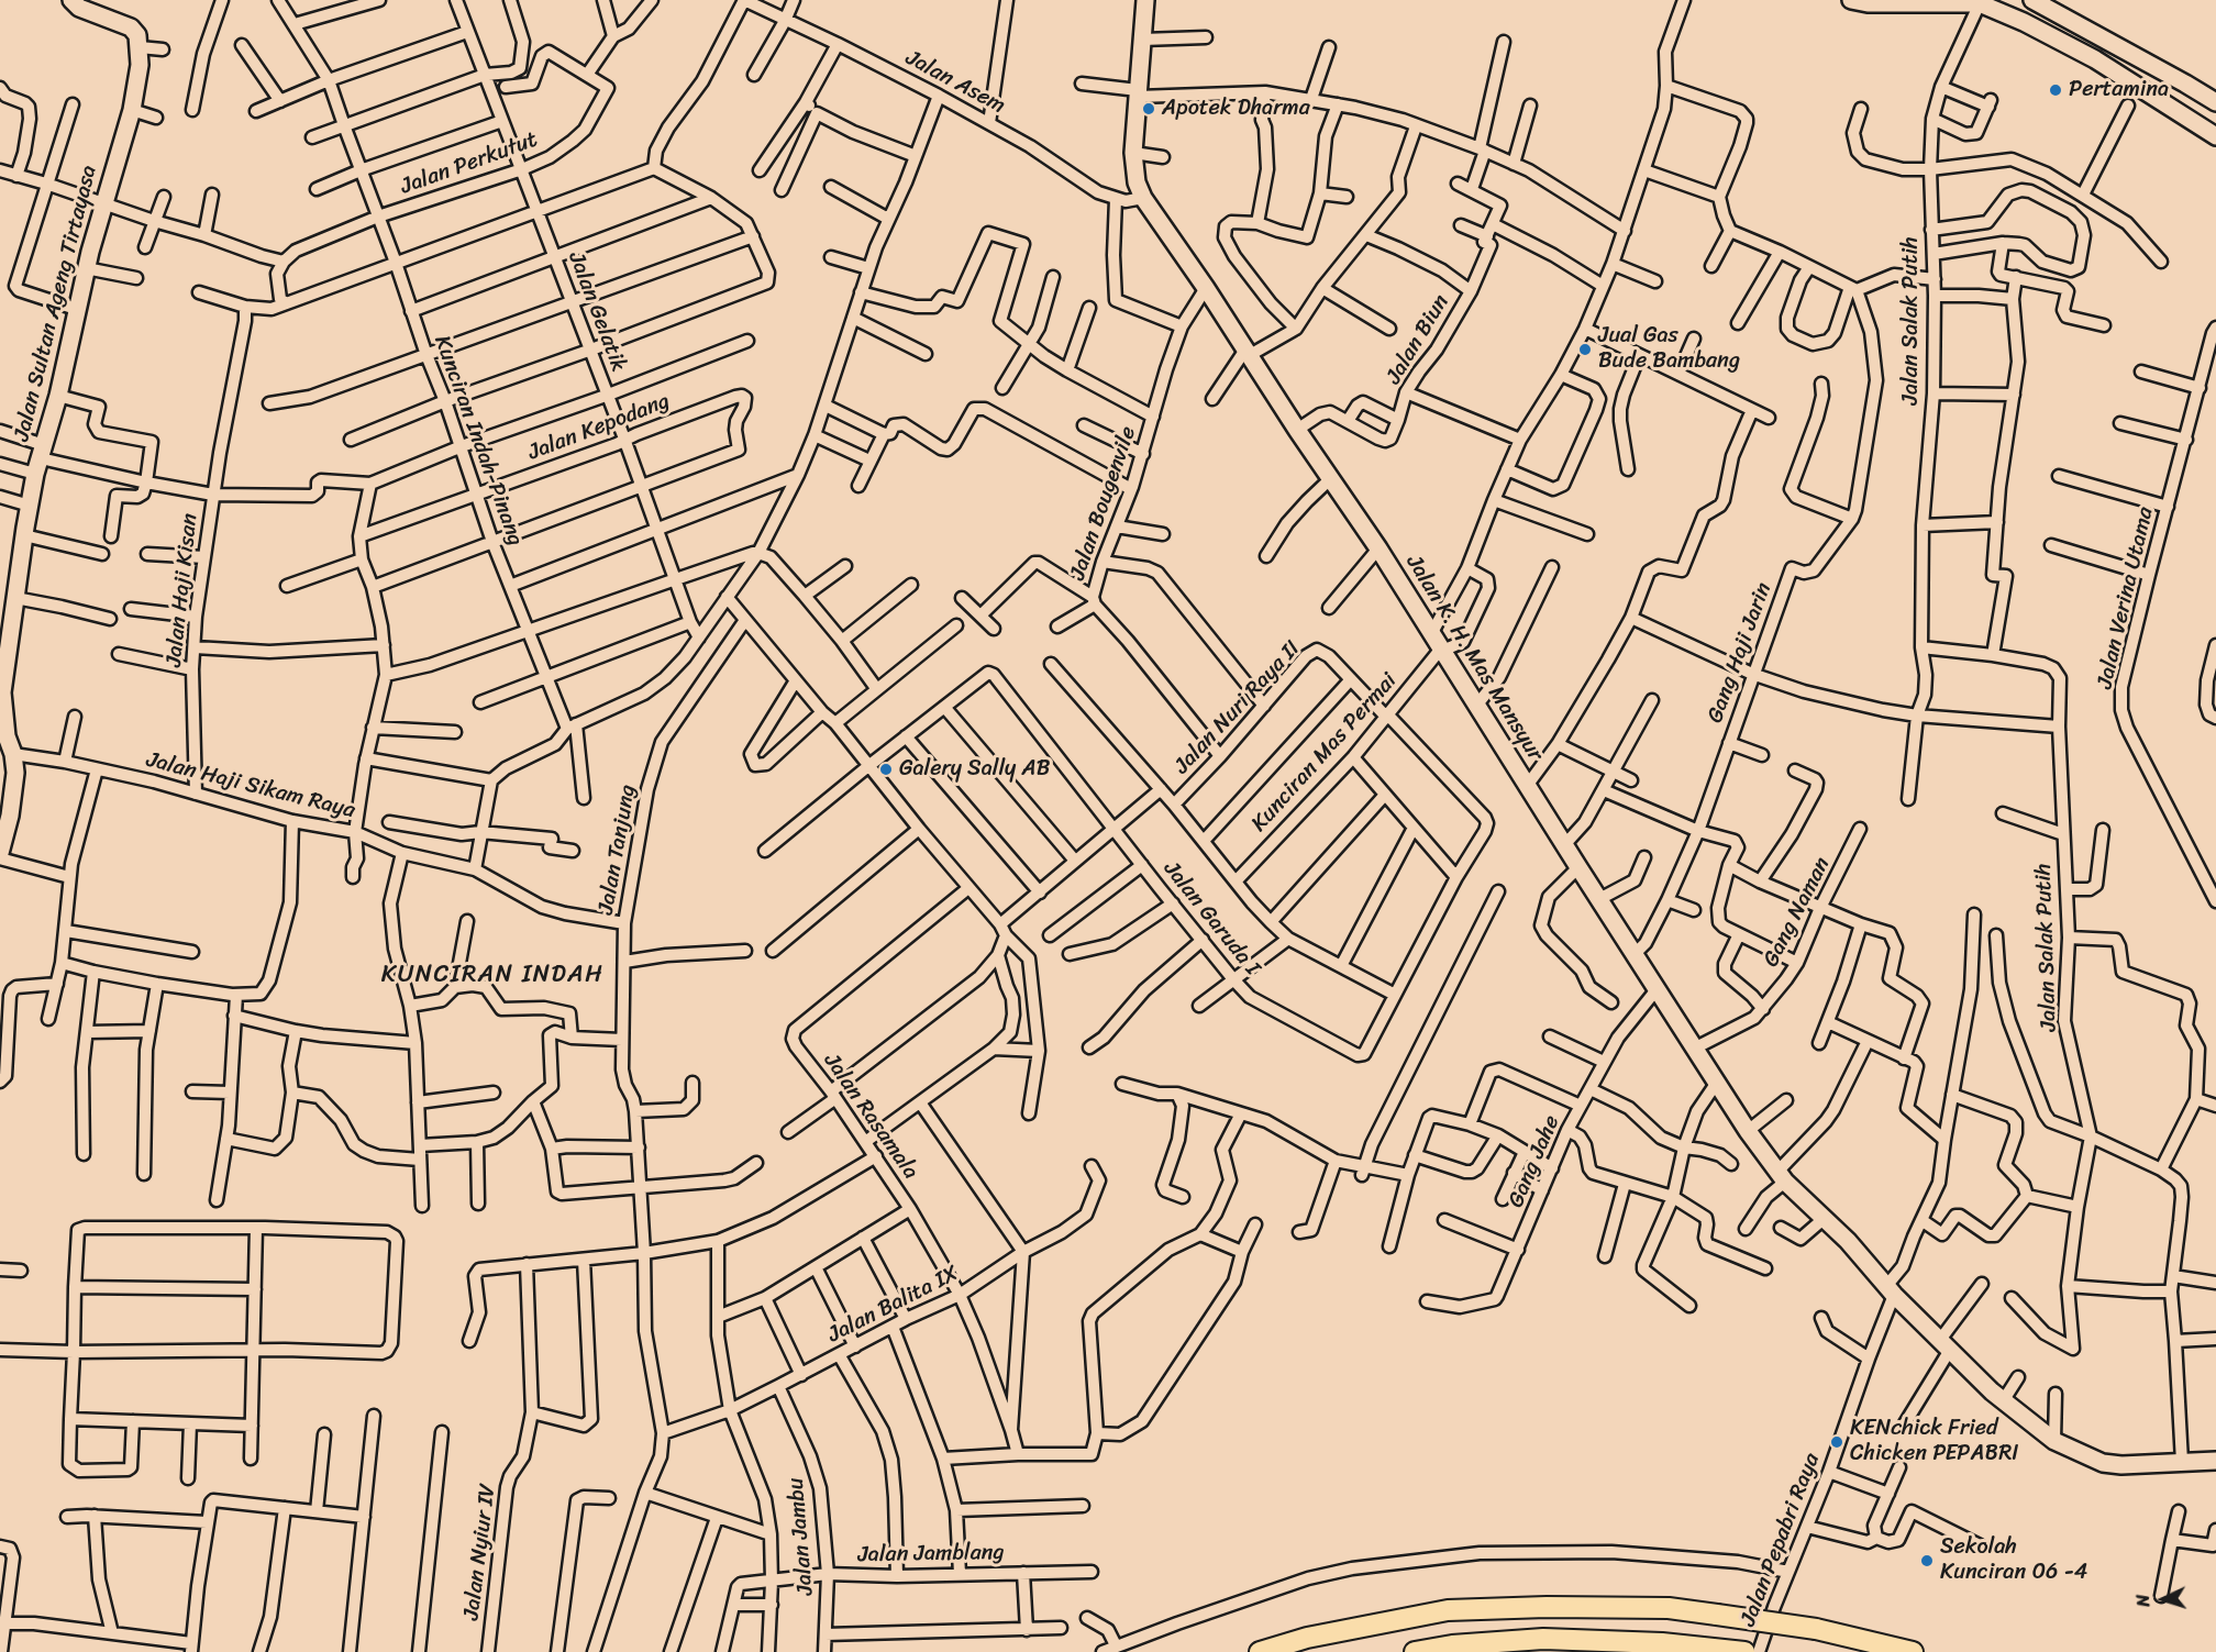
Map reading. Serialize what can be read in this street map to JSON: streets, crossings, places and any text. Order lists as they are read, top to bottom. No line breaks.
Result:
{"streets":{"street":["Jalan Asem","Jalan Perkutut","Jalan Sultan Ageng Tirtayasa","Jalan Gelatik","Jalan Salak Putih","Jalan Biun","Jalan Kepodang","Kunciran Indah-Pinang","Jalan Bougenvile","Jalan Haji Kisan","Jalan Verina Utama","Gang Haji Jarin","Jalan K. H. Mas Mansyur","Jalan Nuri Raya II","Kunciran Mas Permai","Jalan Haji Sikam Raya","Jalan Tanjung","Gang Naman","Jalan Garuda I","Jalan Rasamala","Gang Jahe","Jalan Balita IX","Jalan Jambu","Jalan Pepabri Raya","Jalan Nyiur IV","Jalan Jamblang"]},"crossings":[["Jalan Asem","Jalan K. H. Mas Mansyur"],["Jalan Perkutut","Jalan Gelatik"],["Jalan Perkutut","Kunciran Indah-Pinang"],["Jalan Sultan Ageng Tirtayasa","Jalan Haji Sikam Raya"],["Jalan Gelatik","Jalan Kepodang"],["Jalan Biun","Jalan K. H. Mas Mansyur"],["Jalan Kepodang","Kunciran Indah-Pinang"],["Jalan Bougenvile","Jalan K. H. Mas Mansyur"],["Jalan Bougenvile","Jalan Nuri Raya II"],["Jalan Haji Kisan","Jalan Haji Sikam Raya"],["Gang Haji Jarin","Jalan K. H. Mas Mansyur"],["Jalan K. H. Mas Mansyur","Kunciran Mas Permai"],["Jalan K. H. Mas Mansyur","Gang Naman"],["Jalan K. H. Mas Mansyur","Gang Jahe"],["Jalan K. H. Mas Mansyur","Jalan Pepabri Raya"],["Jalan Nuri Raya II","Kunciran Mas Permai"],["Jalan Haji Sikam Raya","Jalan Tanjung"],["Jalan Tanjung","Jalan Balita IX"],["Jalan Rasamala","Jalan Balita IX"],["Jalan Balita IX","Jalan Jambu"],["Jalan Jambu","Jalan Jamblang"]],"districts":["KUNCIRAN INDAH"],"places":["Pertamina","Apotek Dharma","Jual Gas Bude Bambang","Galery Sally AB","KENchick Fried Chicken PEPABRI","Sekolah Kunciran 06 -4"],"north":"left"}
